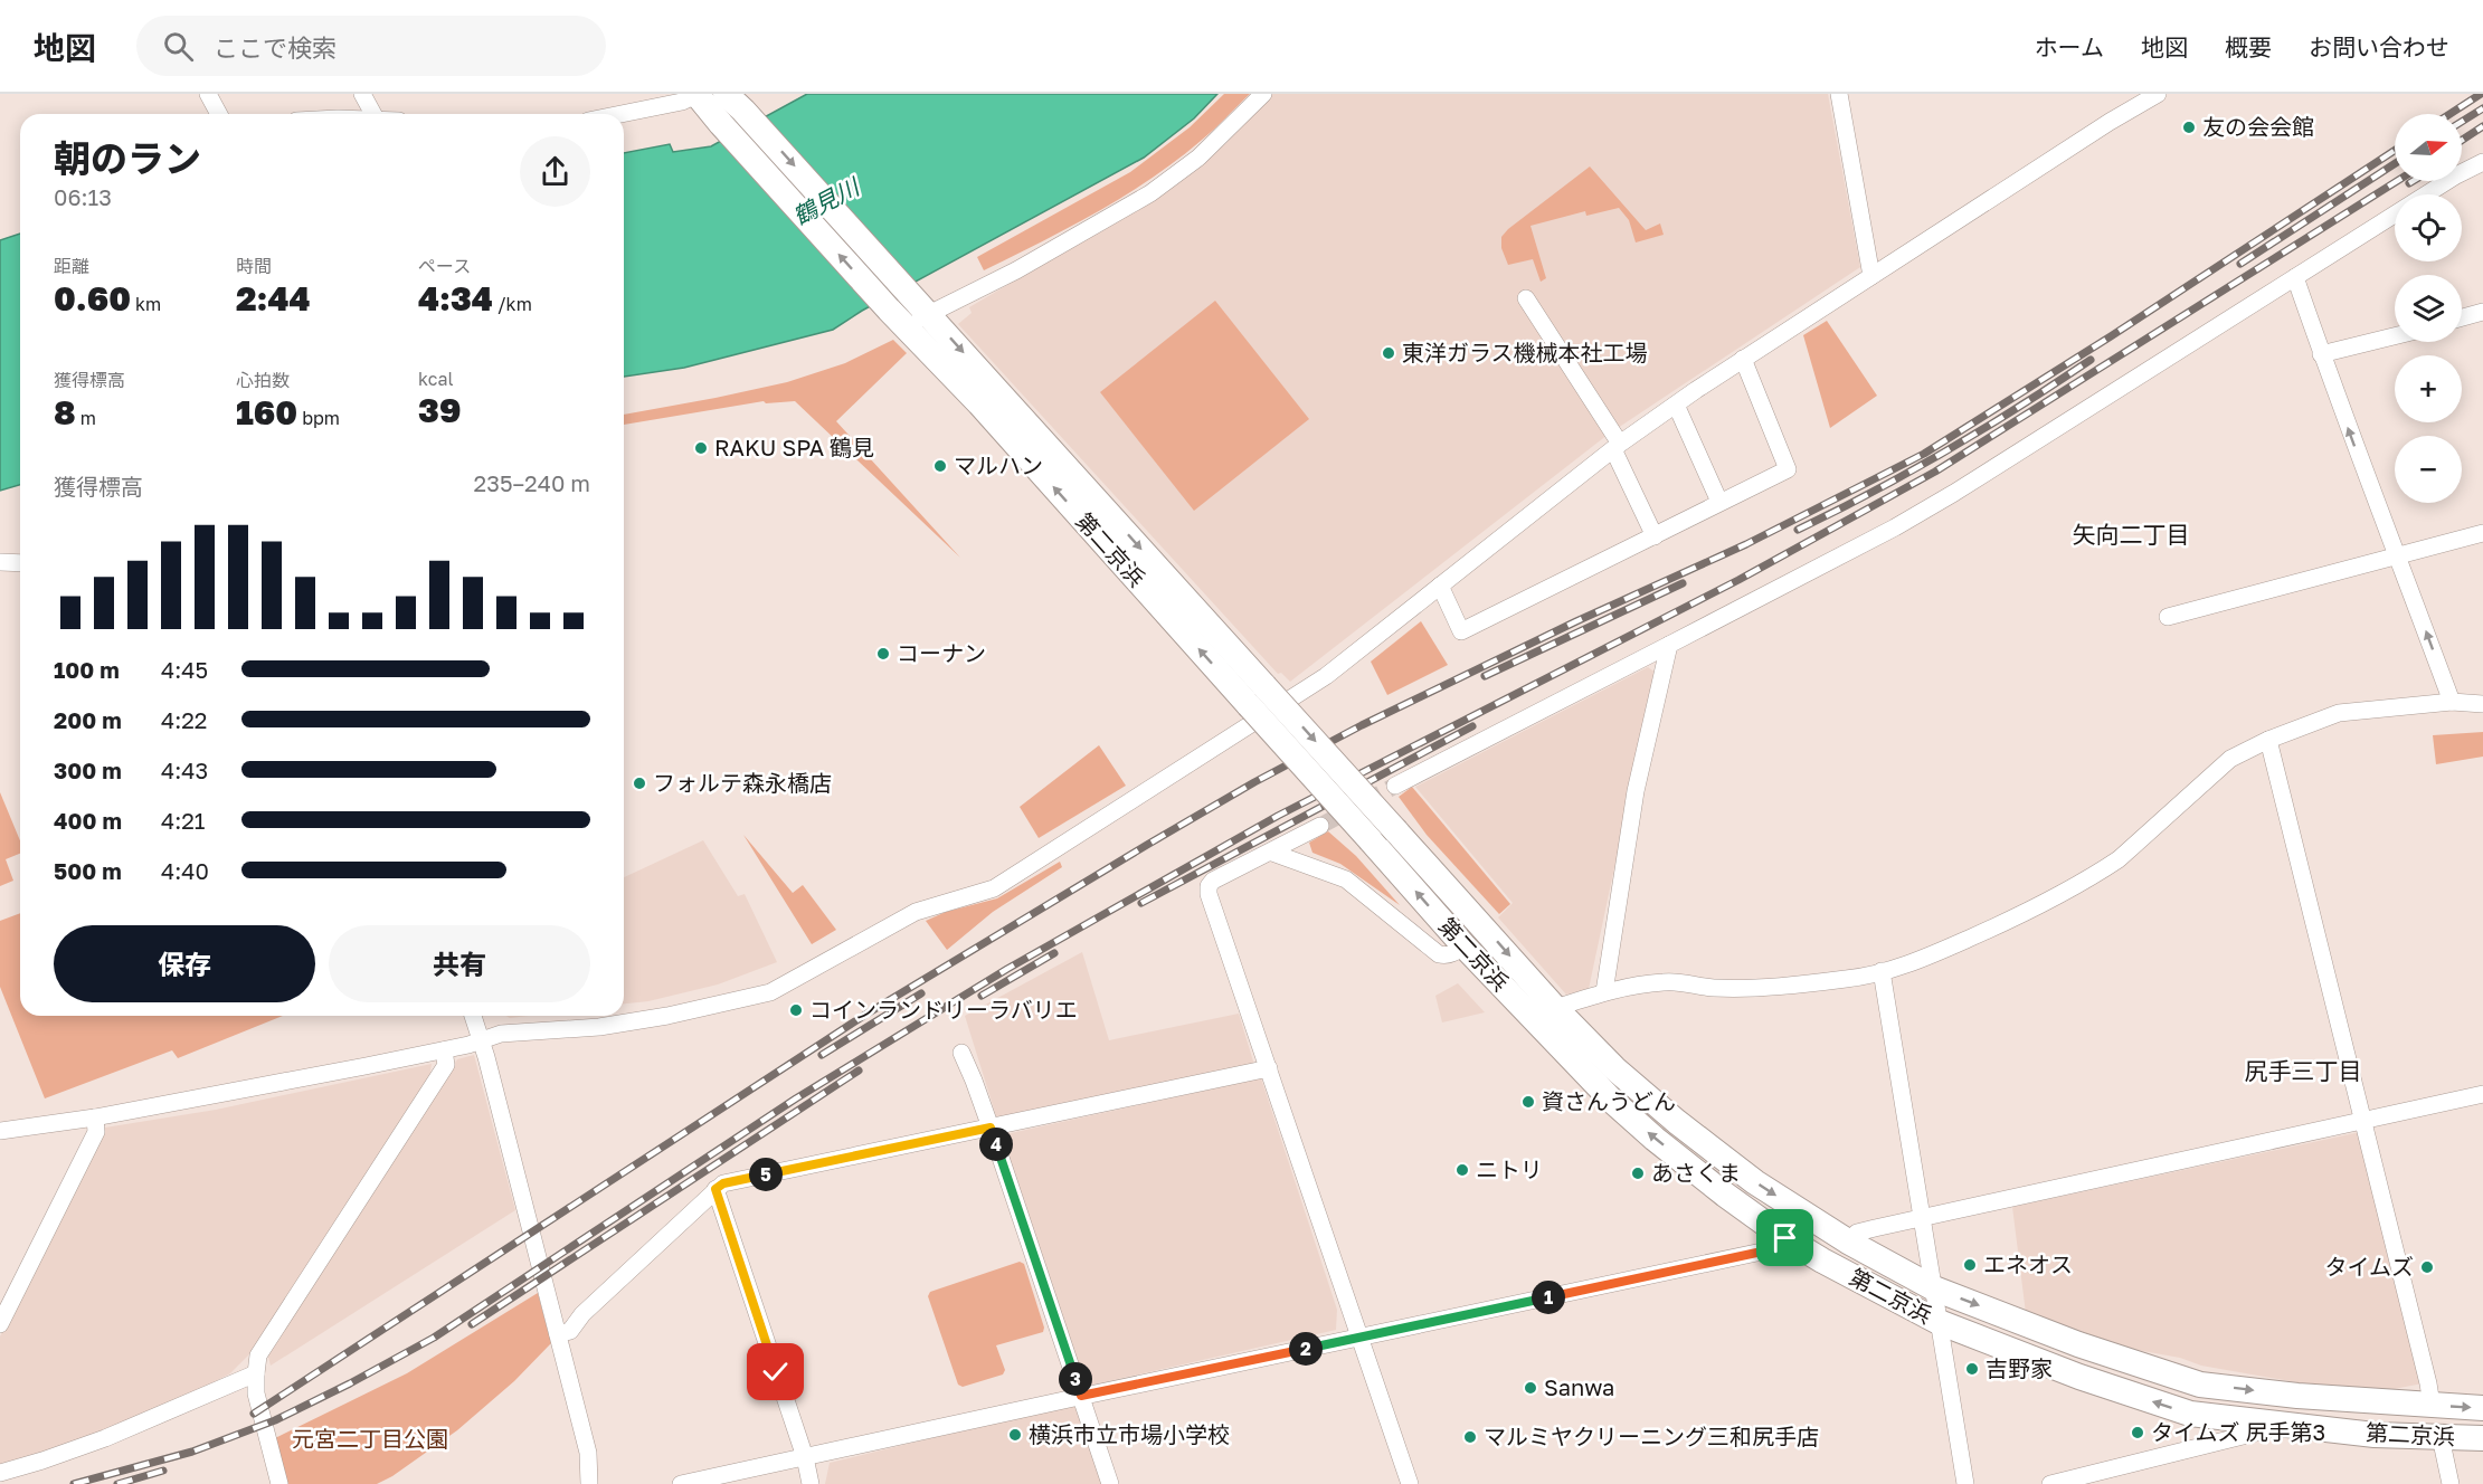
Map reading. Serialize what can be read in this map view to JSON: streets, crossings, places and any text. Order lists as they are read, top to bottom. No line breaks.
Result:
{"streets":{"highway":["第二京浜"]},"districts":["矢向二丁目","尻手三丁目"],"water":["鶴見川"],"parks":["元宮二丁目公園"],"places":["友の会会館","東洋ガラス機械本社工場","RAKU SPA 鶴見","マルハン","コーナン","フォルテ森永橋店","コインランドリーラバリエ","資さんうどん","ニトリ","あさくま","エネオス","タイムズ","吉野家","Sanwa","タイムズ 尻手第3","横浜市立市場小学校","マルミヤクリーニング三和尻手店"],"north":"right","page":{"header":"地図","search":"ここで検索","nav":["ホーム","地図","概要","お問い合わせ"],"map_buttons":["+","−"],"heading":["朝のラン","06:13"],"stats":[["距離","0.60 km"],["時間","2:44"],["ペース","4:34 /km"],["獲得標高","8 m"],["心拍数","160 bpm"],["kcal","39"]],"chart":["獲得標高","235–240 m"],"list":[{"name":"100 m","note":"4:45"},{"name":"200 m","note":"4:22"},{"name":"300 m","note":"4:43"},{"name":"400 m","note":"4:21"},{"name":"500 m","note":"4:40"}],"buttons":["保存","共有"],"pins":["4","5","1","2","3"]}}
